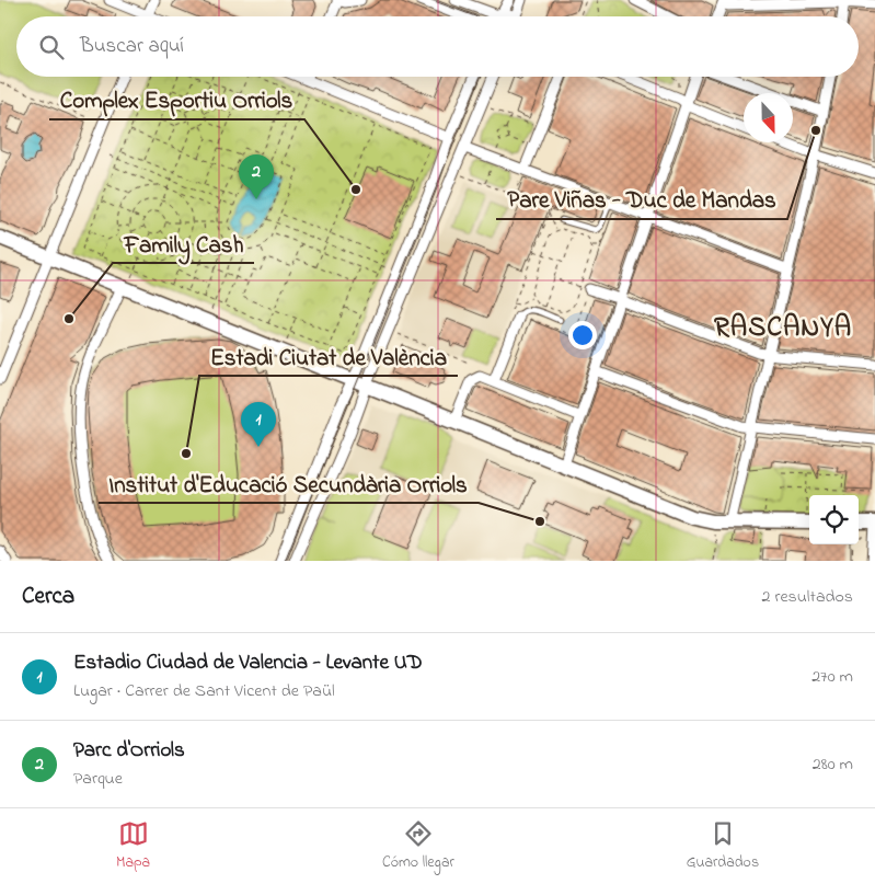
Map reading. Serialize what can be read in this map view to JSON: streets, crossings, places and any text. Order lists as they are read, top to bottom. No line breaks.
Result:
{"districts":["RASCANYA"],"places":["Pare Viñas - Duc de Mandas","Complex Esportiu Orriols","Family Cash","Estadi Ciutat de València","Institut d'Educació Secundària Orriols"],"north":"bottom","page":{"search":"Buscar aquí","pins":["2","1"],"heading":["Cerca","2 resultados"],"list":[{"mark":"1","name":"Estadio Ciudad de Valencia - Levante UD","note":"Lugar · Carrer de Sant Vicent de Paül","value":"270 m"},{"mark":"2","name":"Parc d'Orriols","note":"Parque","value":"280 m"}],"nav":["Mapa","Cómo llegar","Guardados"]}}
